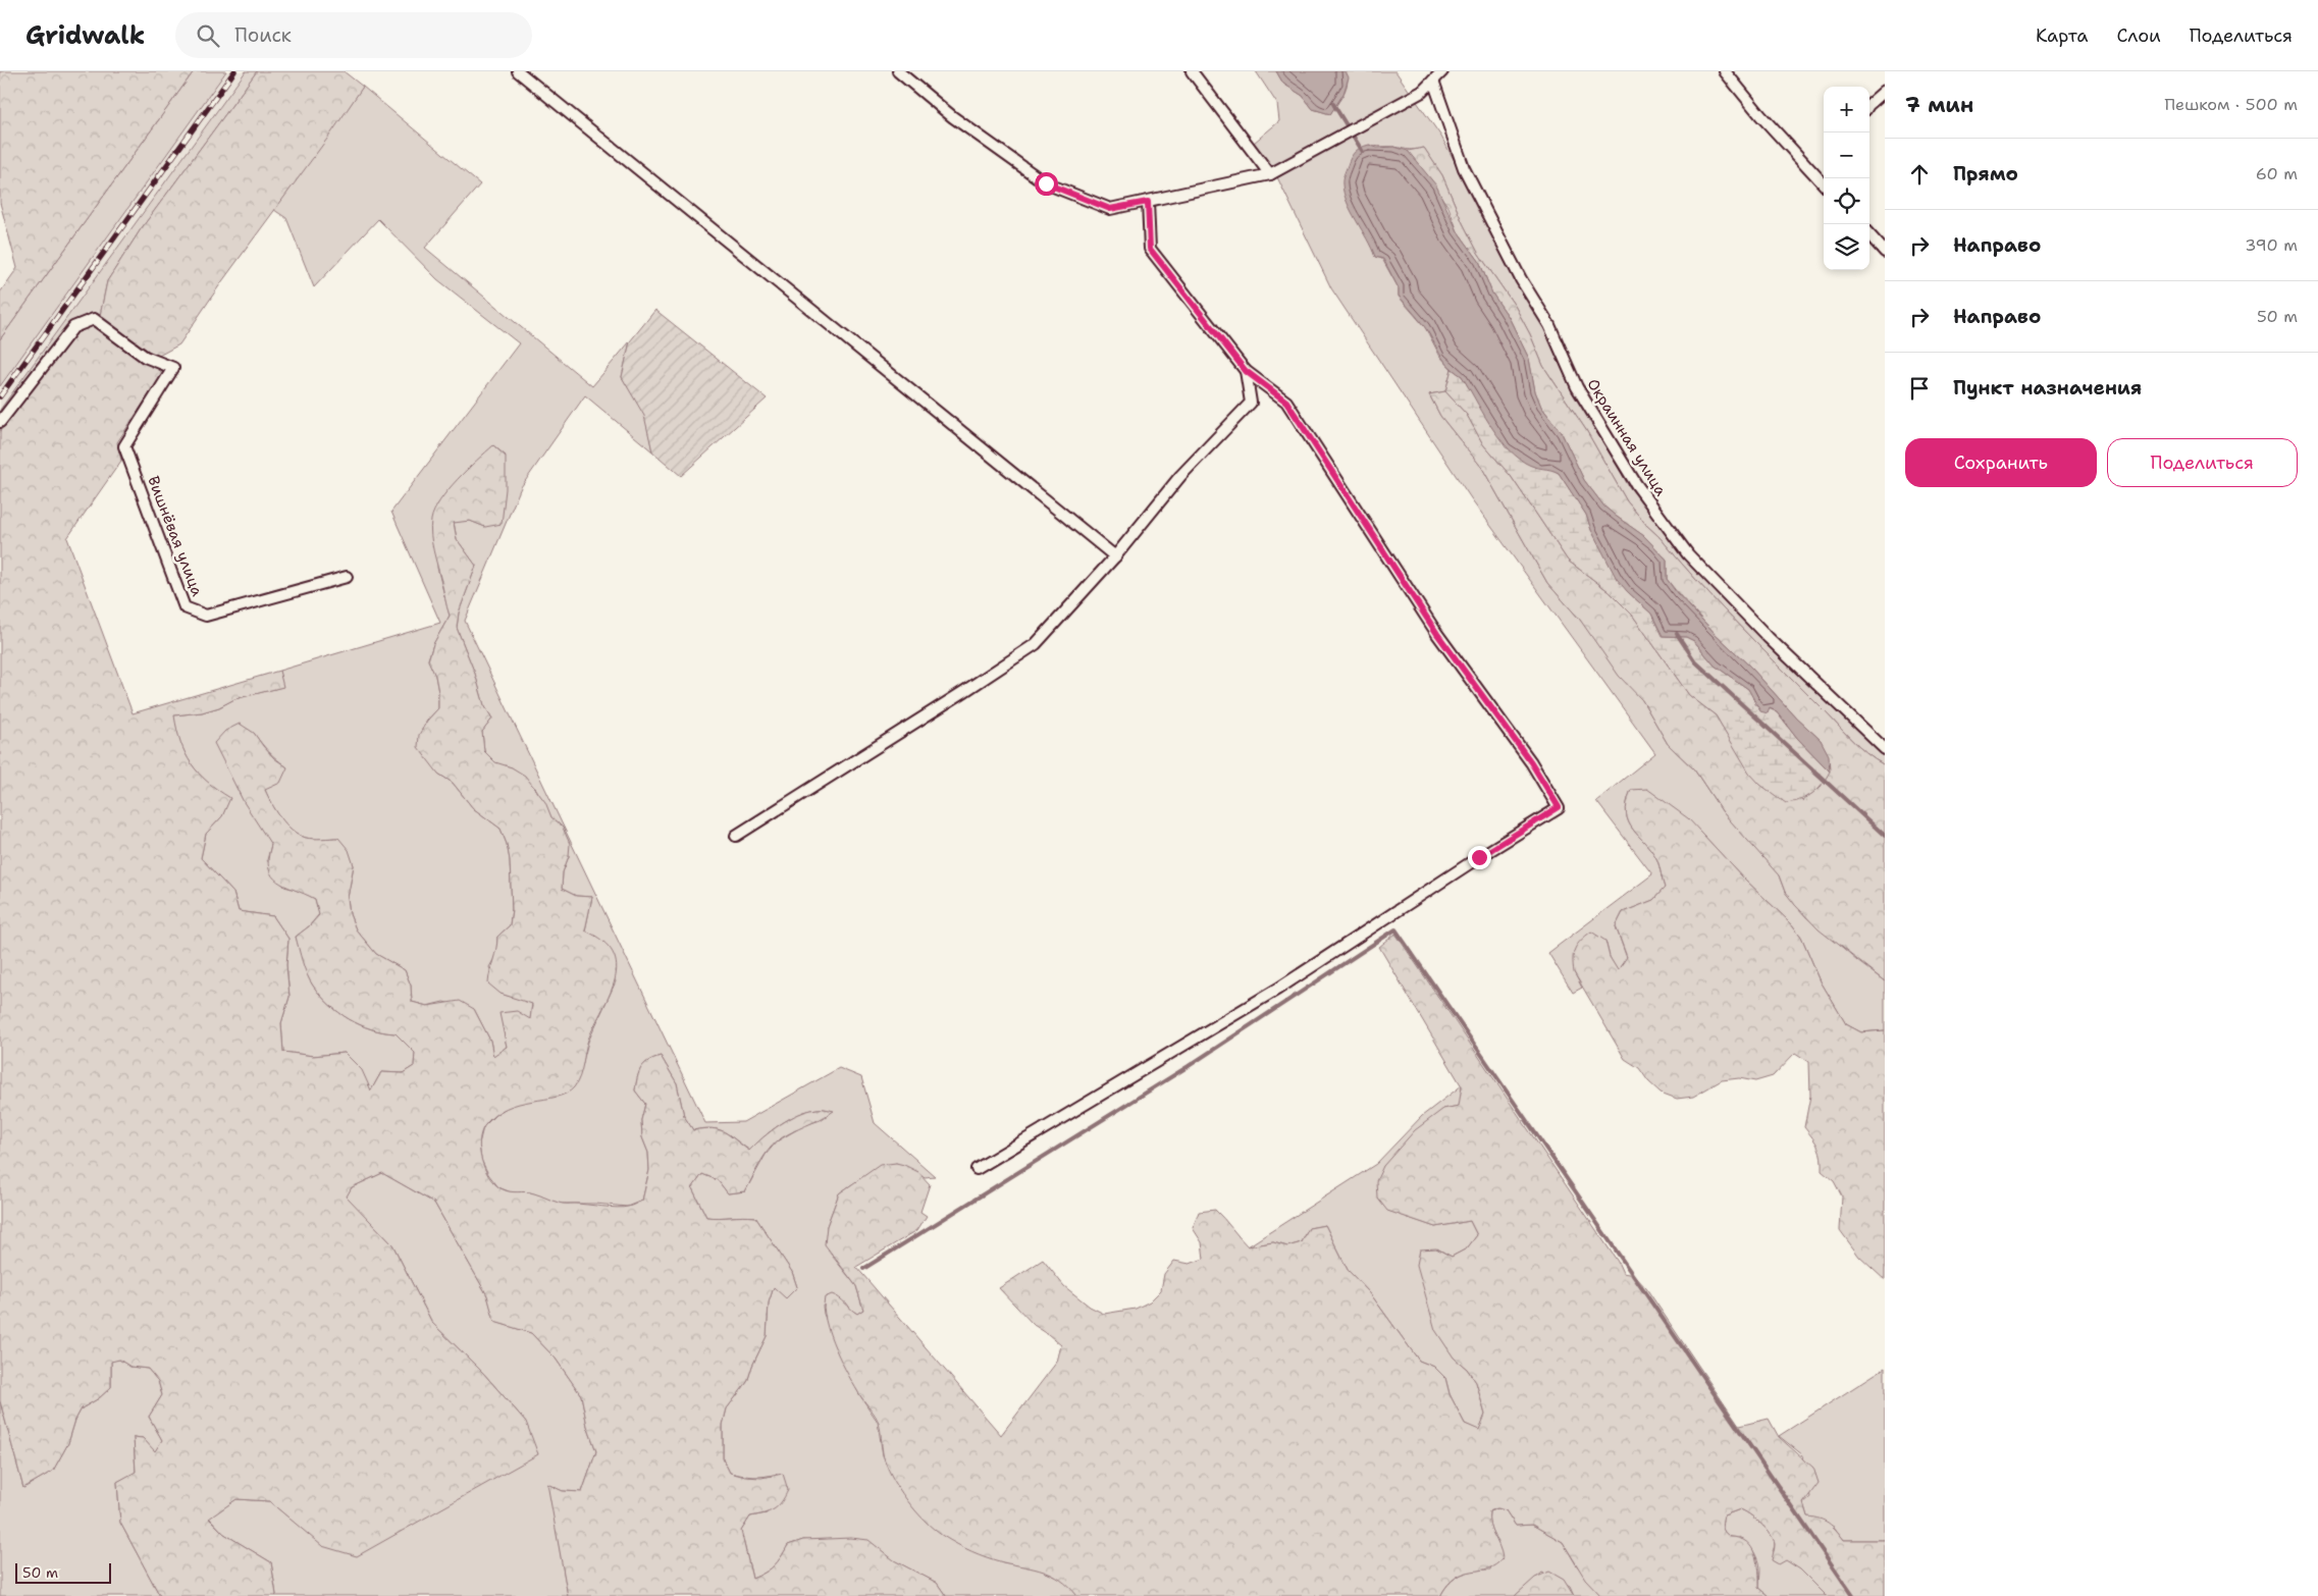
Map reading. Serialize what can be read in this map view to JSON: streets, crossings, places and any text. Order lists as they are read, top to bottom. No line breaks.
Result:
{"streets":{"street":["Окраинная улица","Вишнёвая улица"]},"scale_bar":"50 m","page":{"header":"Gridwalk","search":"Поиск","nav":["Карта","Слои","Поделиться"],"heading":["7 мин","Пешком · 500 m"],"map_buttons":["+","−"],"list":[["Прямо","60 m"],["Направо","390 m"],["Направо","50 m"],"Пункт назначения"],"buttons":["Сохранить","Поделиться"],"scale":"50 m"}}
